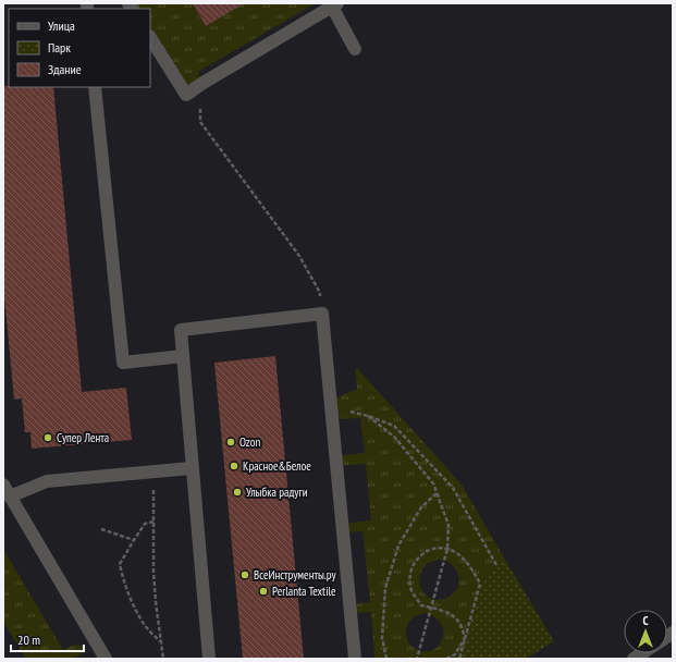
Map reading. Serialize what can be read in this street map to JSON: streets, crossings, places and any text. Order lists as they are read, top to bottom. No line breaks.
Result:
{"places":["Супер Лента","Ozon","Красное&Белое","Улыбка радуги","ВсеИнструменты.ру","Perlanta Textile"],"legend":["Улица","Парк","Здание"],"scale_bar":"20 m","north":"top"}
